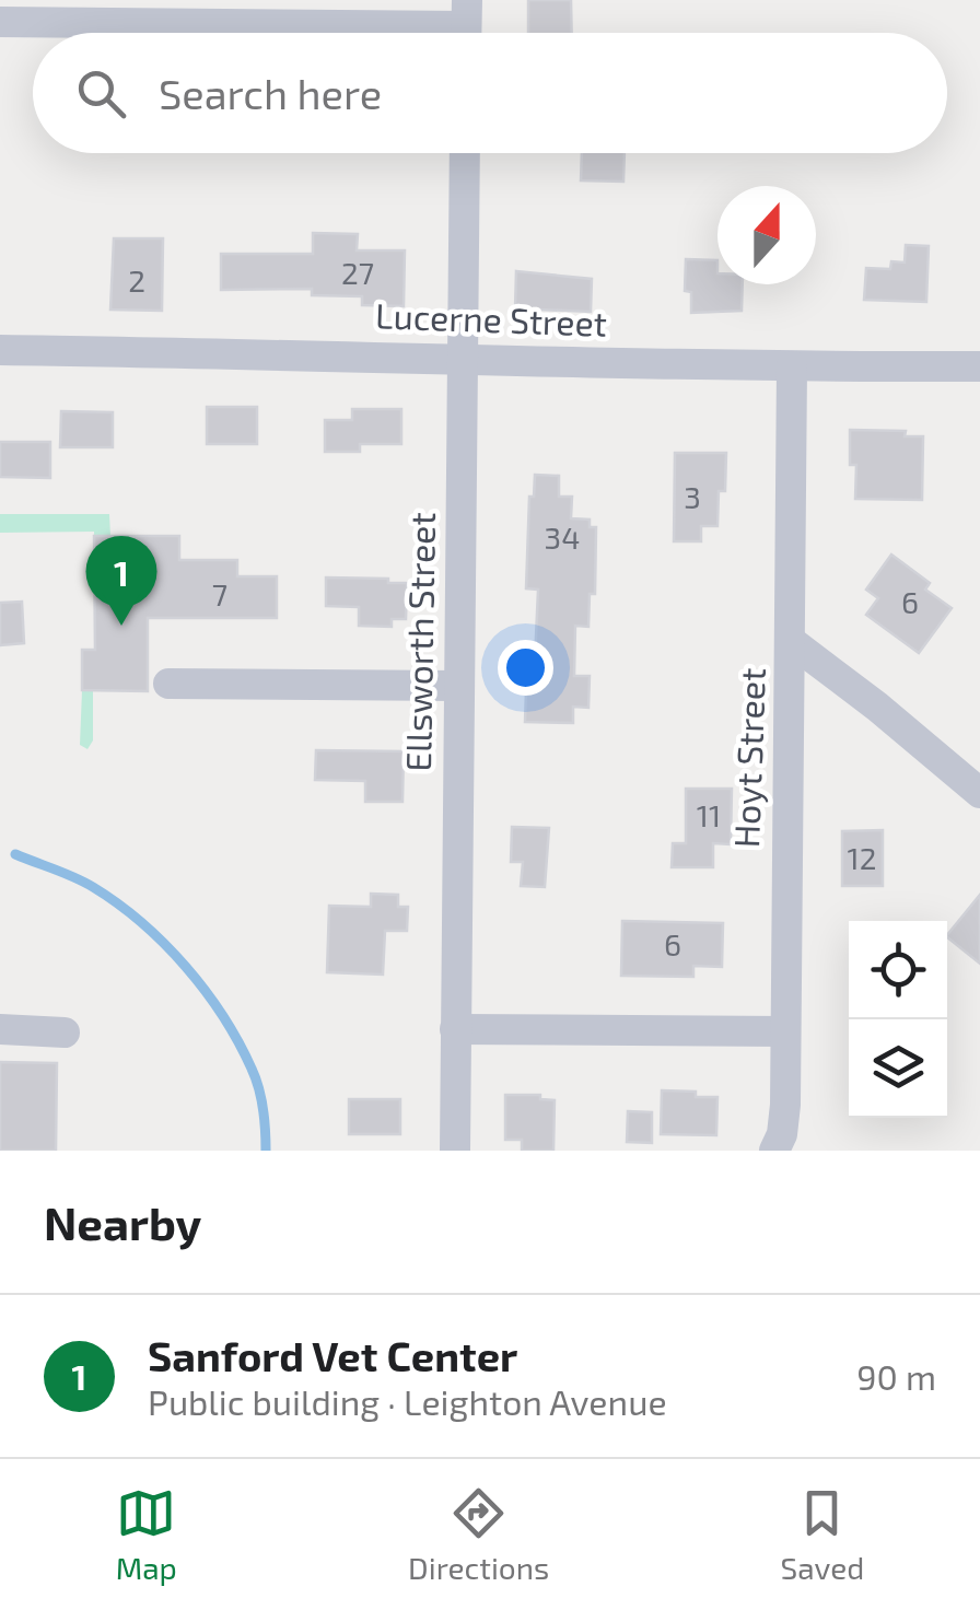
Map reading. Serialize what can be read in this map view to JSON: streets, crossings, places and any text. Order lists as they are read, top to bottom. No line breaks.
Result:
{"streets":{"street":["Lucerne Street","Ellsworth Street","Hoyt Street"]},"crossings":[["Lucerne Street","Ellsworth Street"],["Lucerne Street","Hoyt Street"]],"house_numbers":["27","2","3","34","7","6","11","12","6"],"north":"top","page":{"search":"Search here","pins":"1","heading":"Nearby","list":[{"mark":"1","name":"Sanford Vet Center","note":"Public building · Leighton Avenue","value":"90 m"}],"nav":["Map","Directions","Saved"]}}
